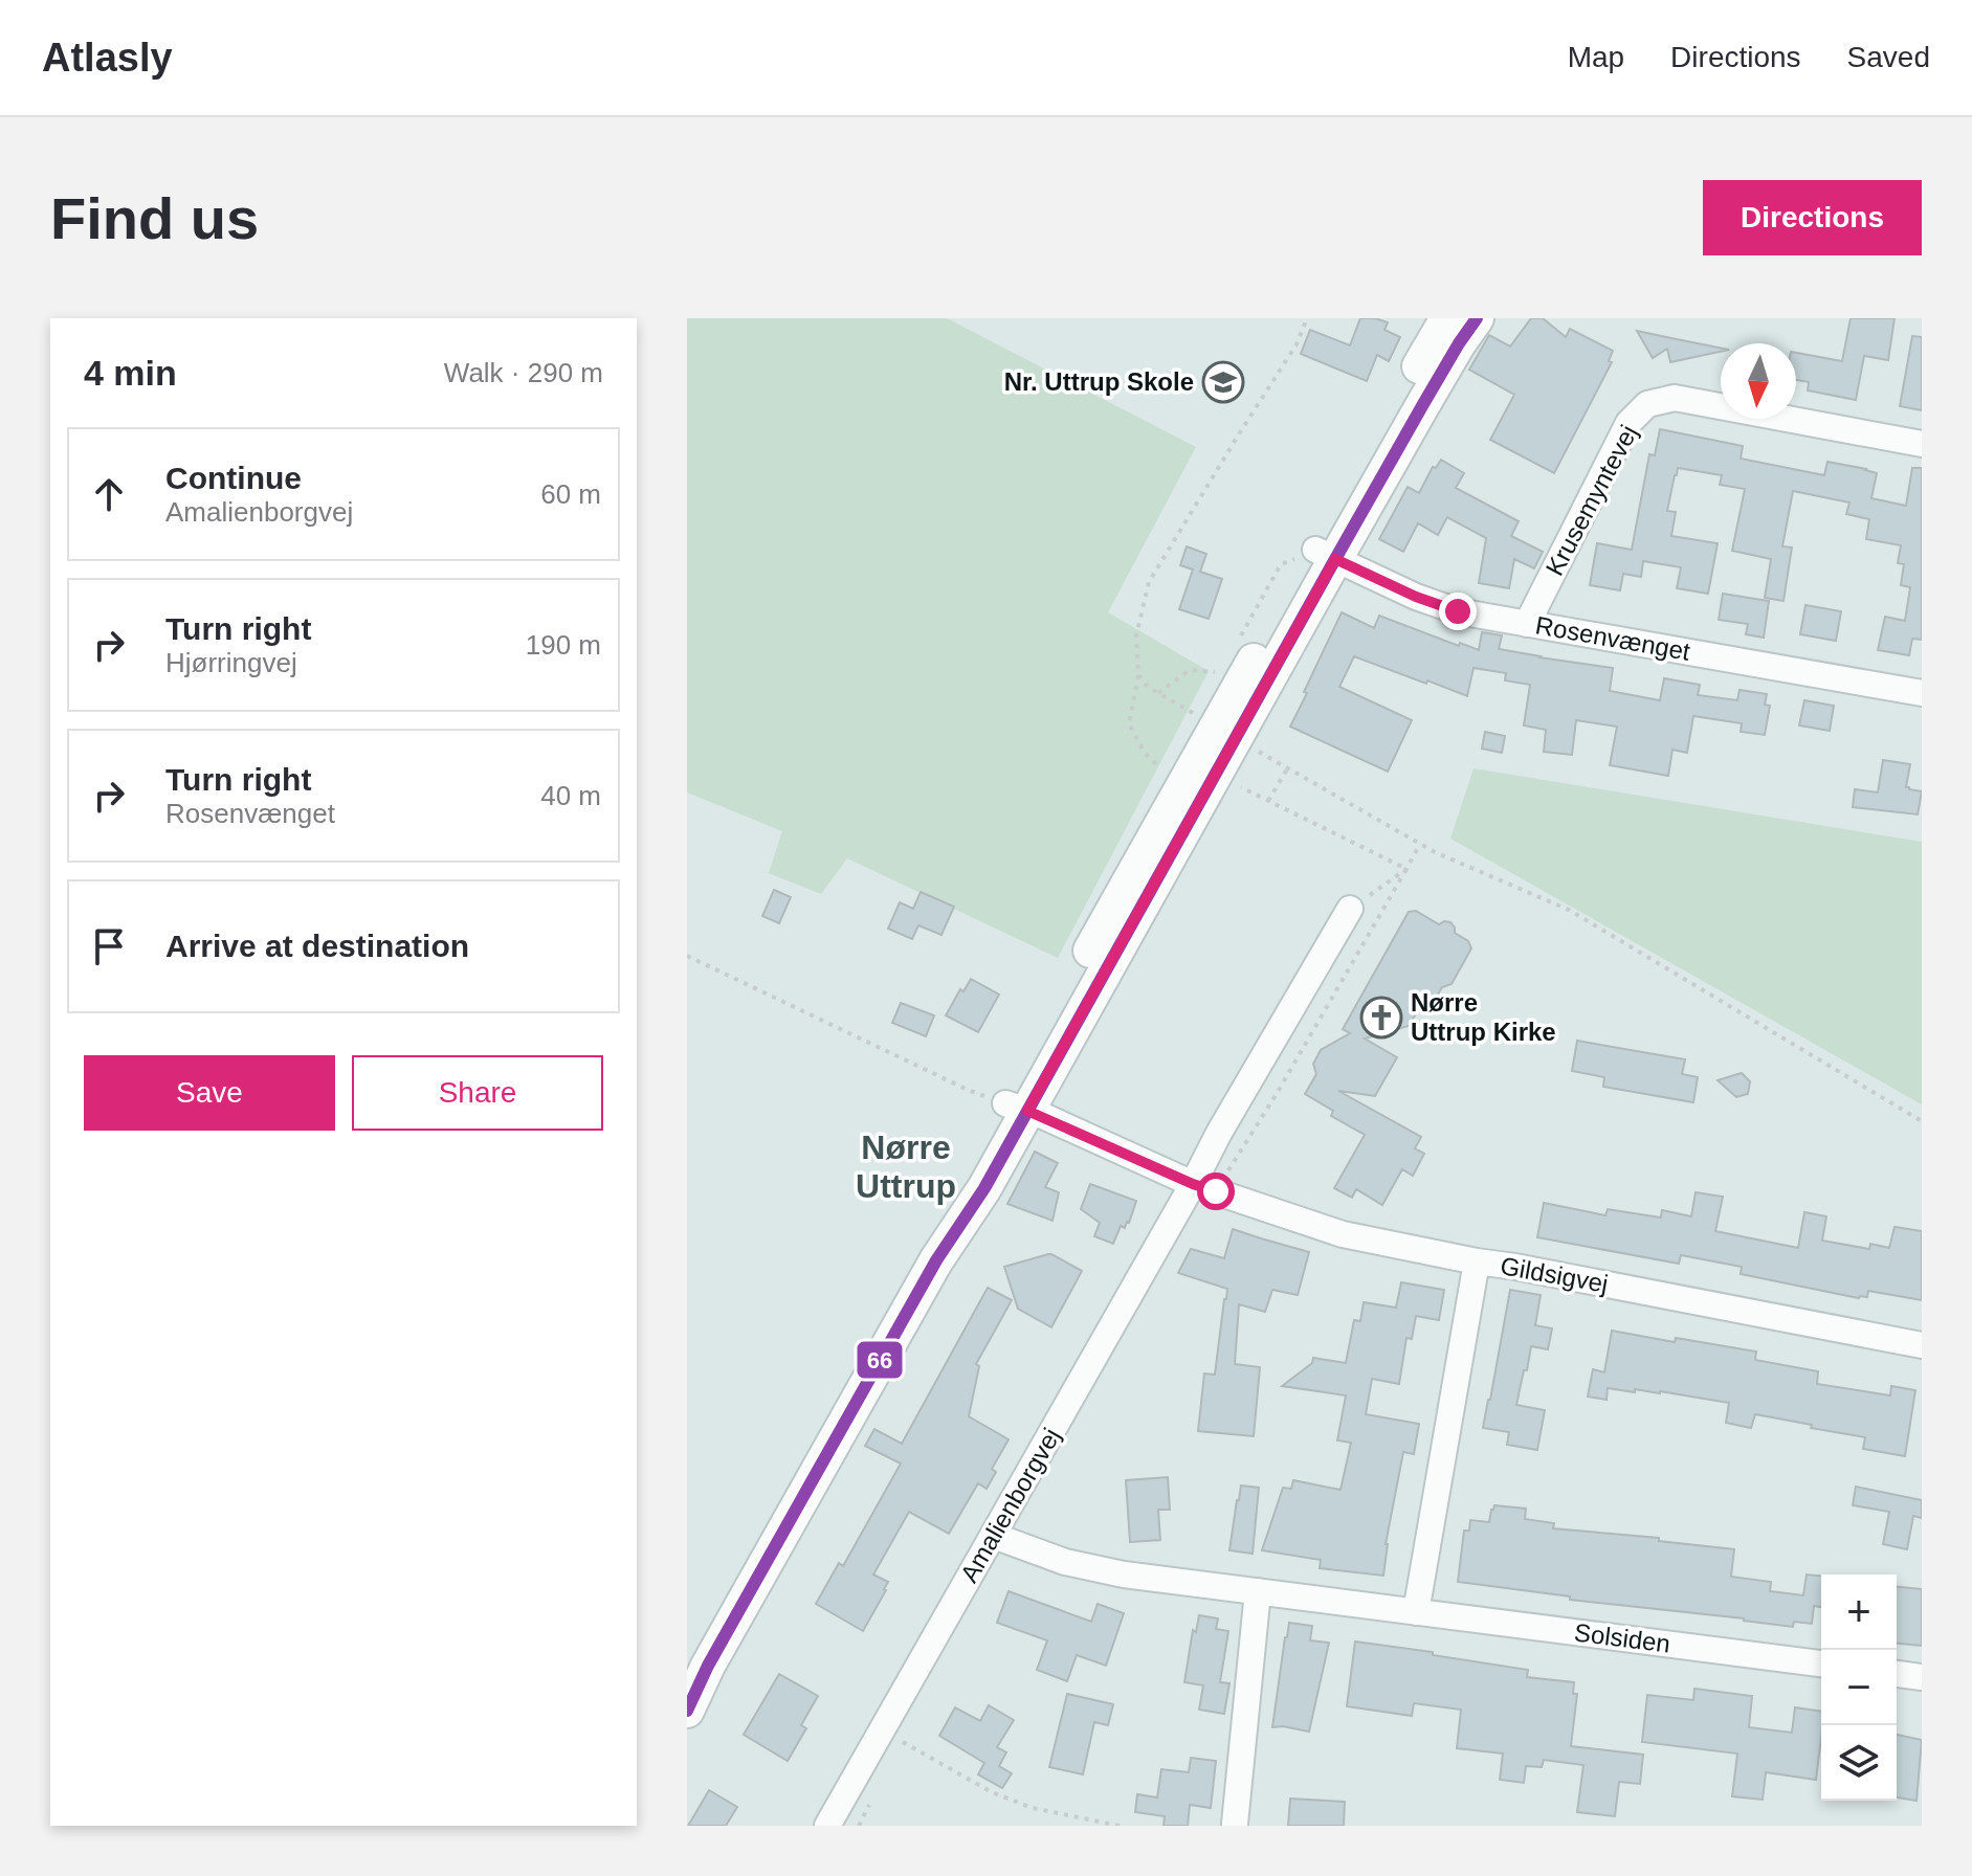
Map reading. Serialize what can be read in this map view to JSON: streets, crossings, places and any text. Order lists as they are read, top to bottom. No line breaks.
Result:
{"streets":{"street":["Krusemyntevej","Rosenvænget","Gildsigvej","Amalienborgvej","Solsiden"]},"crossings":[["Krusemyntevej","Rosenvænget"],["Gildsigvej","Amalienborgvej"],["Amalienborgvej","Solsiden"]],"districts":["Nørre Uttrup"],"places":{"school or university":["Nr. Uttrup Skole"],"church":["Nørre Uttrup Kirke"]},"lines":["transit line 66"],"north":"bottom","page":{"header":"Atlasly","nav":["Map","Directions","Saved"],"buttons":["Directions",["Save","Share"]],"title":"Find us","heading":["4 min","Walk · 290 m"],"list":[["Continue","Amalienborgvej","60 m"],["Turn right","Hjørringvej","190 m"],["Turn right","Rosenvænget","40 m"],"Arrive at destination"],"map_buttons":["+","−"]}}
